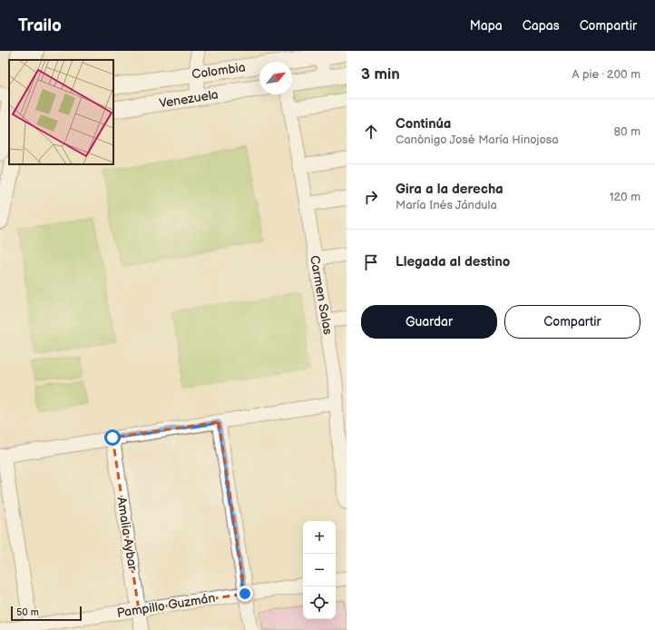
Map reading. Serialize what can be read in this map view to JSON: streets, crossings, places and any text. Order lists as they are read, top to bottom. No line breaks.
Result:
{"streets":{"main road":["Colombia","Venezuela"],"street":["Carmen Salas","Amalia Aybar","Pampillo Guzmán"]},"crossings":[["Amalia Aybar","Pampillo Guzmán"]],"scale_bar":"50 m","north":"top right","page":{"header":"Trailo","nav":["Mapa","Capas","Compartir"],"heading":["3 min","A pie · 200 m"],"list":[["Continúa","Canónigo José María Hinojosa","80 m"],["Gira a la derecha","María Inés Jándula","120 m"],"Llegada al destino"],"buttons":["Guardar","Compartir"],"map_buttons":["+","−"],"scale":"50 m"}}
